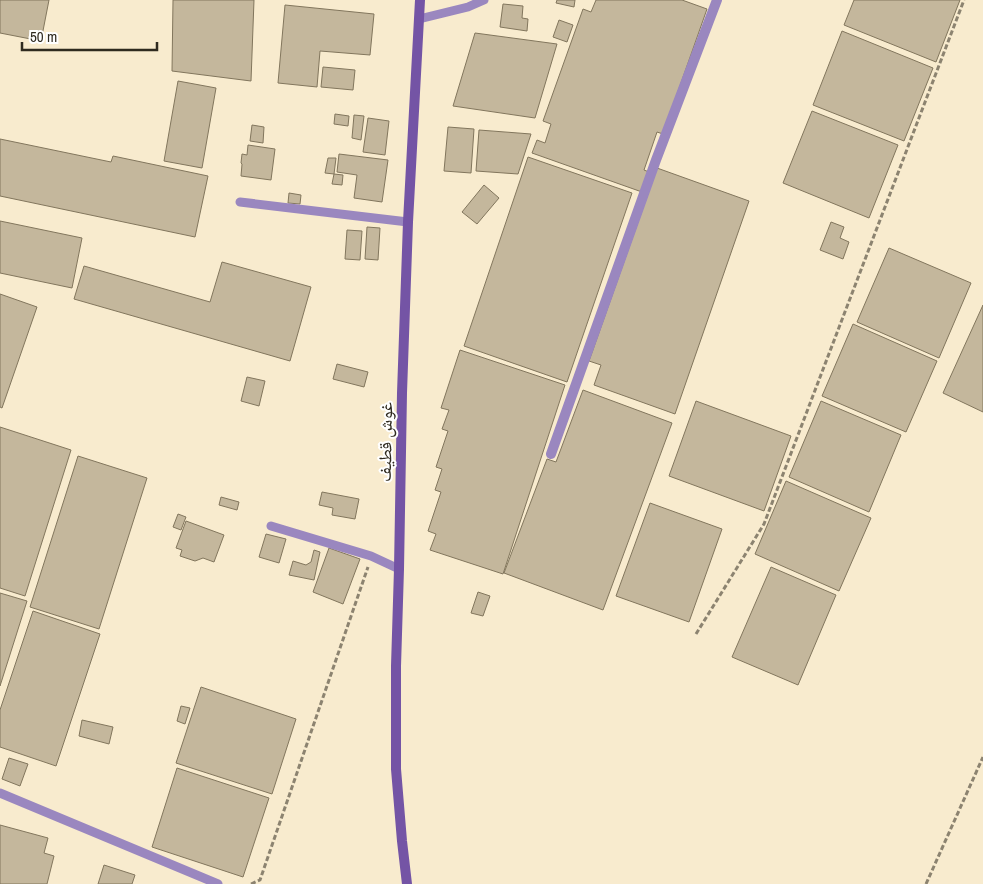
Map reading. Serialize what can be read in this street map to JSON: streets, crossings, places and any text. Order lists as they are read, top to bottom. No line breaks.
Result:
{"streets":{"main road":["غوش قطيف"]},"scale_bar":"50 m"}
